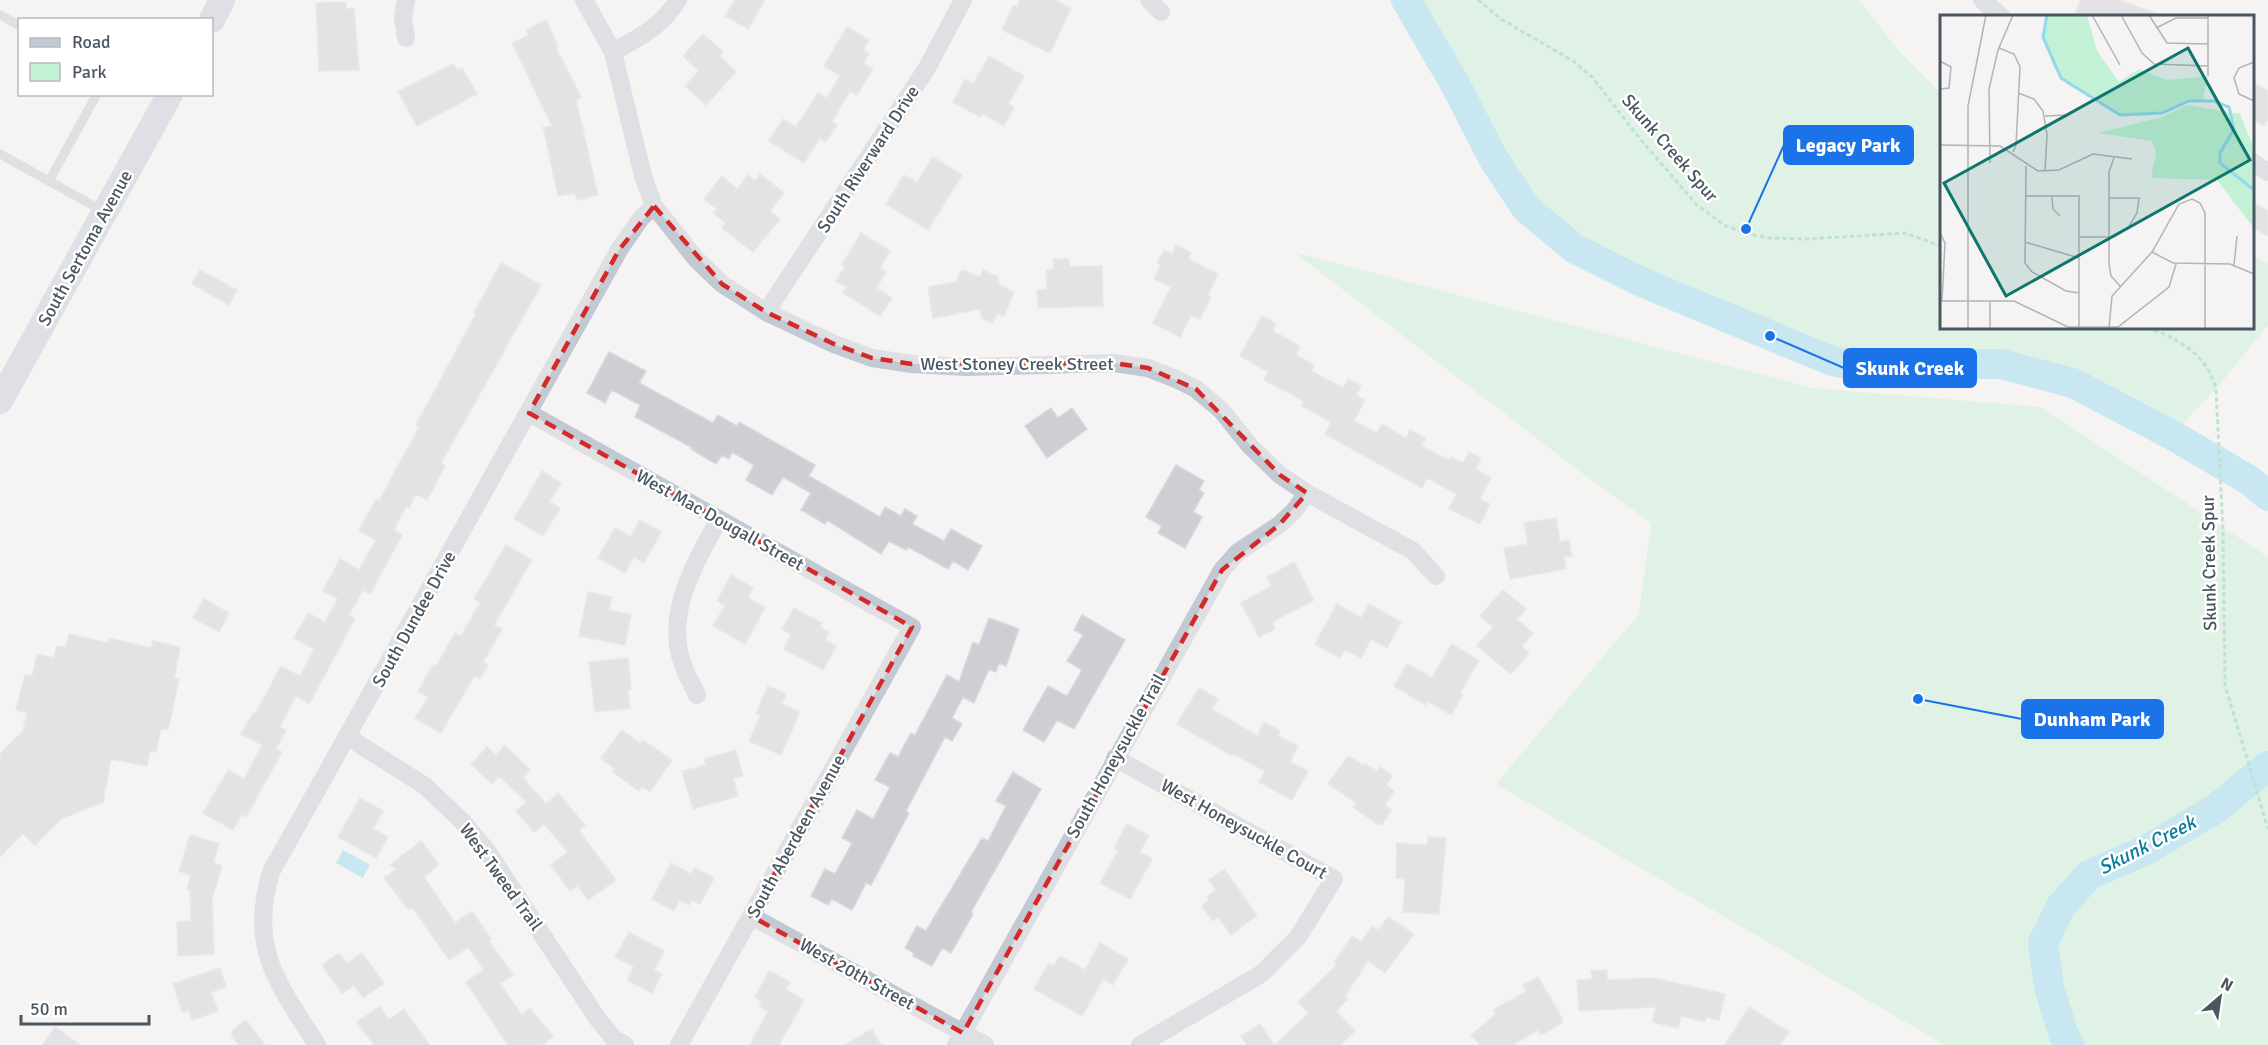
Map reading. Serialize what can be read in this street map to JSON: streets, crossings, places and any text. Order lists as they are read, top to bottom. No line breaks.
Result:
{"streets":{"main road":["South Sertoma Avenue"],"street":["South Riverward Drive","West Stoney Creek Street","West Mac Dougall Street","South Dundee Drive","South Honeysuckle Trail","West Honeysuckle Court","South Aberdeen Avenue","West Tweed Trail","West 20th Street"],"path":["Skunk Creek Spur"]},"crossings":[["South Riverward Drive","West Stoney Creek Street"],["West Stoney Creek Street","South Dundee Drive"],["West Stoney Creek Street","South Honeysuckle Trail"],["West Mac Dougall Street","South Dundee Drive"],["West Mac Dougall Street","South Aberdeen Avenue"],["South Dundee Drive","West Tweed Trail"],["South Honeysuckle Trail","West Honeysuckle Court"],["South Honeysuckle Trail","West 20th Street"],["South Aberdeen Avenue","West 20th Street"]],"water":["Skunk Creek"],"places":["Legacy Park","Skunk Creek","Dunham Park"],"legend":["Road","Park"],"scale_bar":"50 m","north":"top right"}
